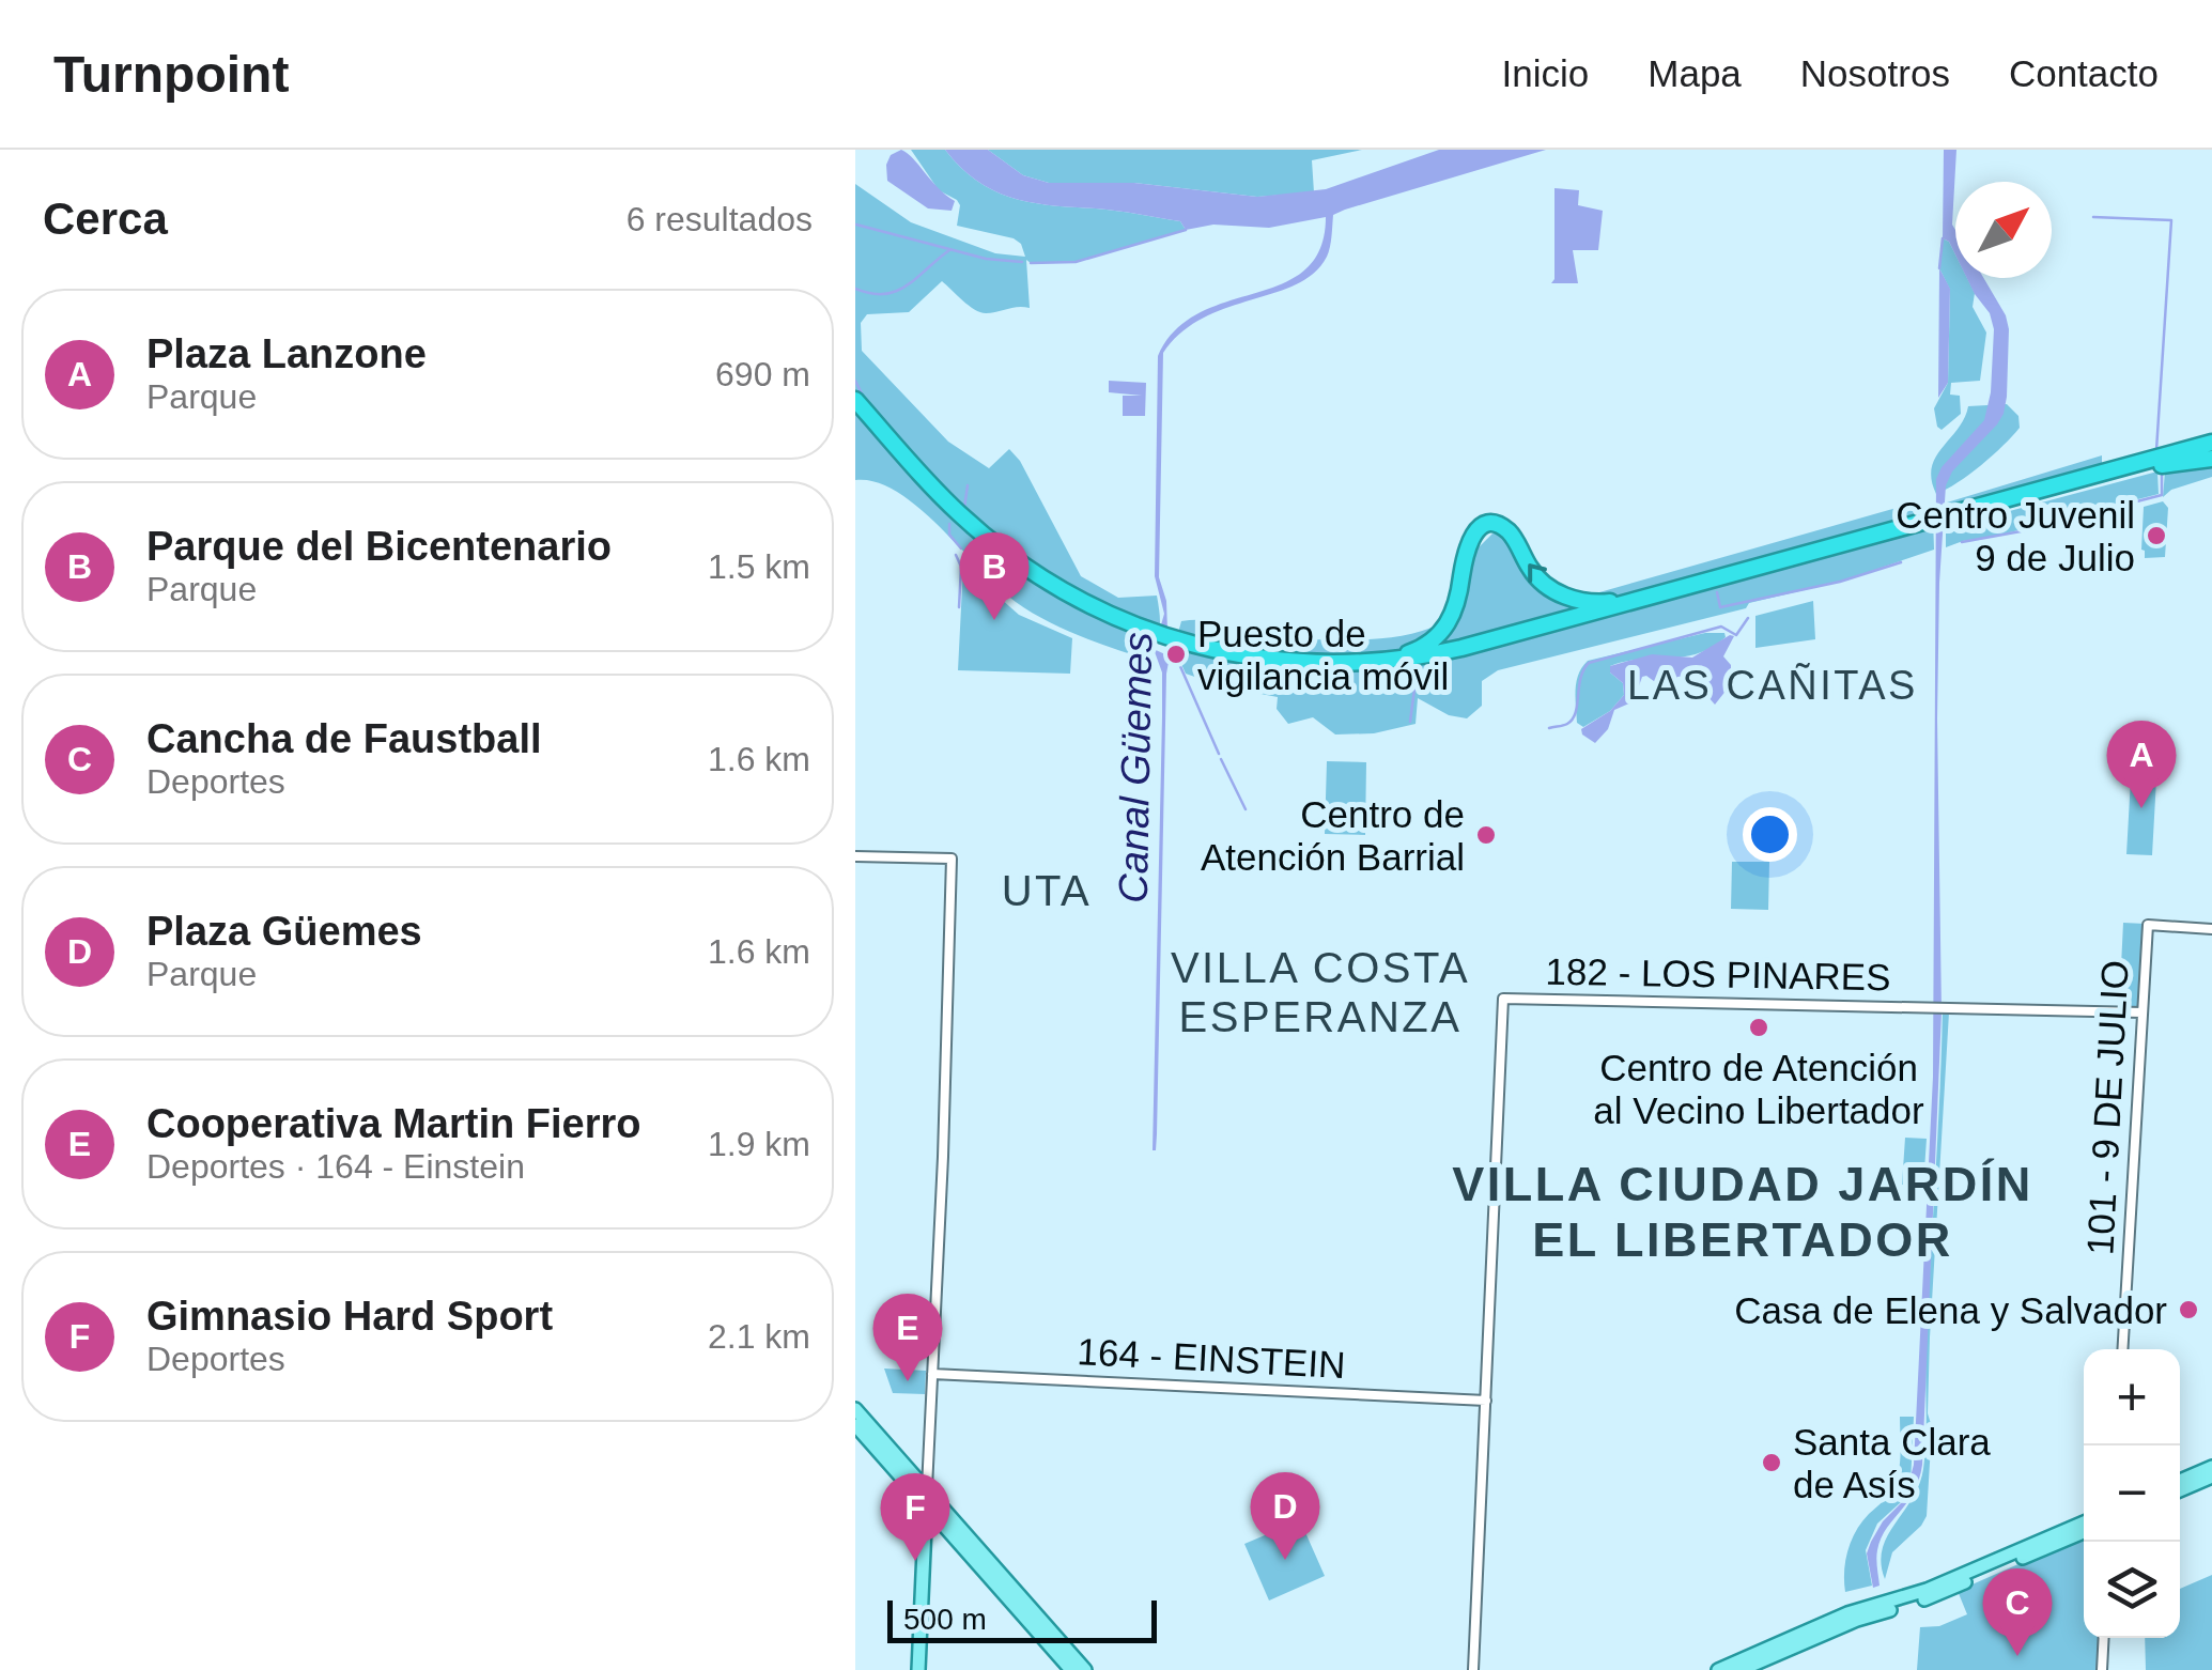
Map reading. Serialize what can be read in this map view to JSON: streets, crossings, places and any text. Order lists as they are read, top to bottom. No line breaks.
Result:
{"streets":{"street":["182 - LOS PINARES","101 - 9 DE JULIO","164 - EINSTEIN"]},"crossings":[["182 - LOS PINARES","101 - 9 DE JULIO"],["182 - LOS PINARES","164 - EINSTEIN"]],"districts":["LAS CAÑITAS","UTA","VILLA COSTA ESPERANZA","VILLA CIUDAD JARDÍN EL LIBERTADOR"],"water":["Canal Güemes"],"places":["Centro Juvenil 9 de Julio","Puesto de vigilancia móvil","Centro de Atención Barrial","Centro de Atención al Vecino Libertador","Casa de Elena y Salvador","Santa Clara de Asís"],"scale_bar":"500 m","north":"top right","page":{"header":"Turnpoint","nav":["Inicio","Mapa","Nosotros","Contacto"],"heading":["Cerca","6 resultados"],"list":[{"mark":"A","name":"Plaza Lanzone","note":"Parque","value":"690 m"},{"mark":"B","name":"Parque del Bicentenario","note":"Parque","value":"1.5 km"},{"mark":"C","name":"Cancha de Faustball","note":"Deportes","value":"1.6 km"},{"mark":"D","name":"Plaza Güemes","note":"Parque","value":"1.6 km"},{"mark":"E","name":"Cooperativa Martin Fierro","note":"Deportes · 164 - Einstein","value":"1.9 km"},{"mark":"F","name":"Gimnasio Hard Sport","note":"Deportes","value":"2.1 km"}],"pins":["B","A","E","D","F","C"],"map_buttons":["+","−"],"scale":"500 m"}}
